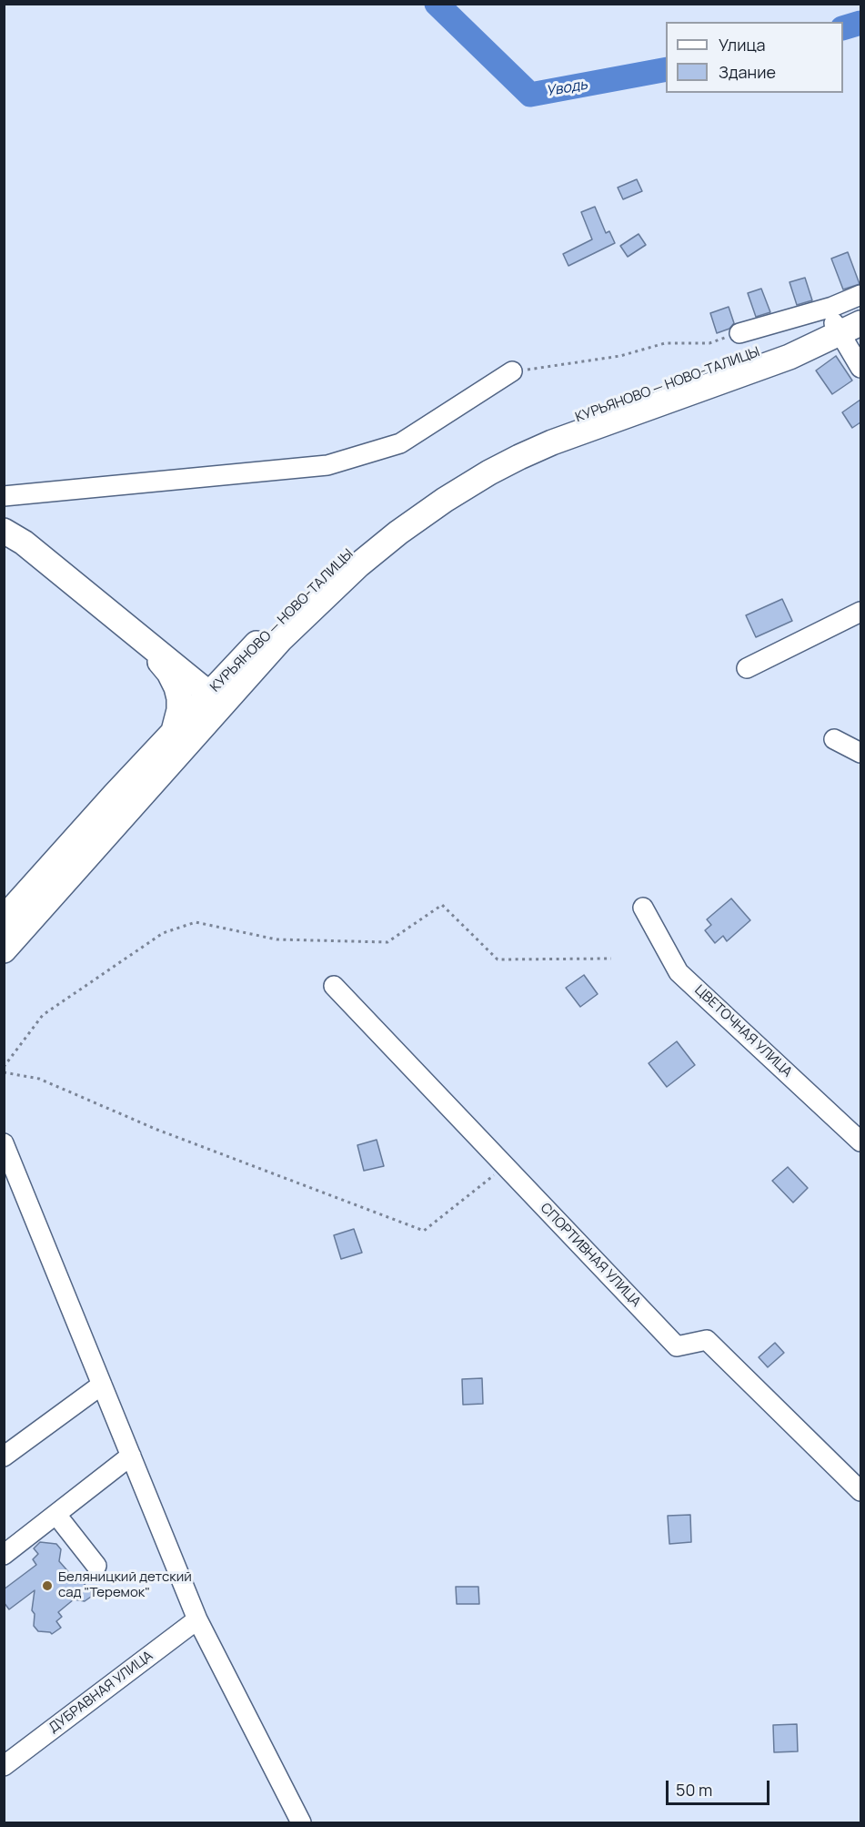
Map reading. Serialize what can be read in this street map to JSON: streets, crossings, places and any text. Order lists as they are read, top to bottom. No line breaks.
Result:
{"streets":{"main road":["КУРЬЯНОВО — НОВО-ТАЛИЦЫ"],"street":["ЦВЕТОЧНАЯ УЛИЦА","СПОРТИВНАЯ УЛИЦА","ДУБРАВНАЯ УЛИЦА"]},"water":["Уводь"],"places":["Беляницкий детский сад \"Теремок\""],"legend":["Улица","Здание"],"scale_bar":"50 m"}
